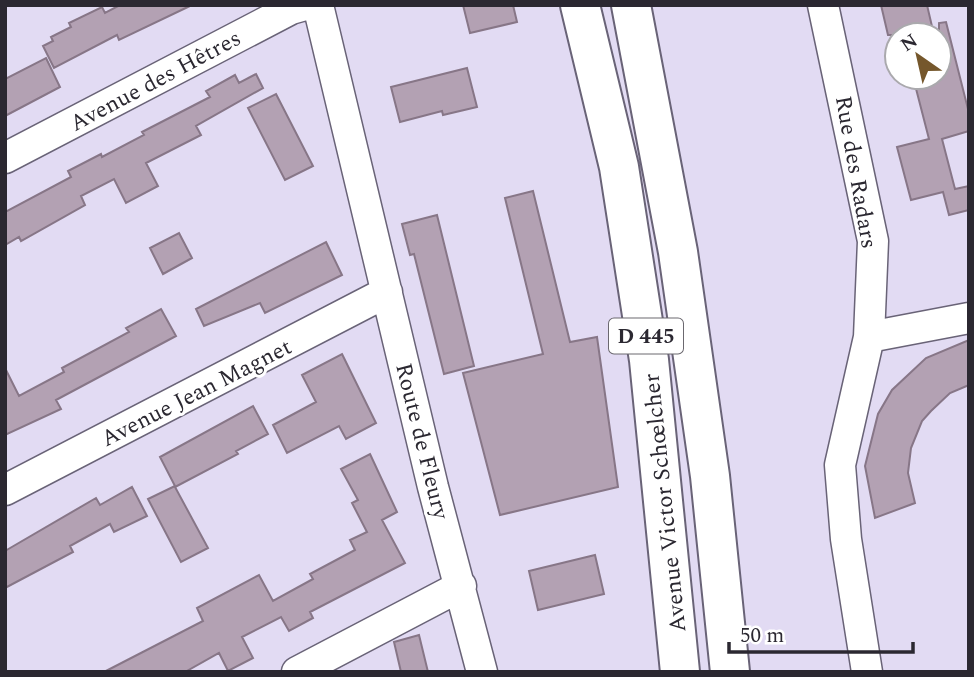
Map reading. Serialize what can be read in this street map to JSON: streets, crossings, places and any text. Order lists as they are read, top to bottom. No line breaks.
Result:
{"streets":{"main road":["D 445","Avenue Victor Schœlcher"],"street":["Avenue des Hêtres","Rue des Radars","Avenue Jean Magnet","Route de Fleury"]},"crossings":[["Avenue Jean Magnet","Route de Fleury"]],"scale_bar":"50 m","north":"top left"}
